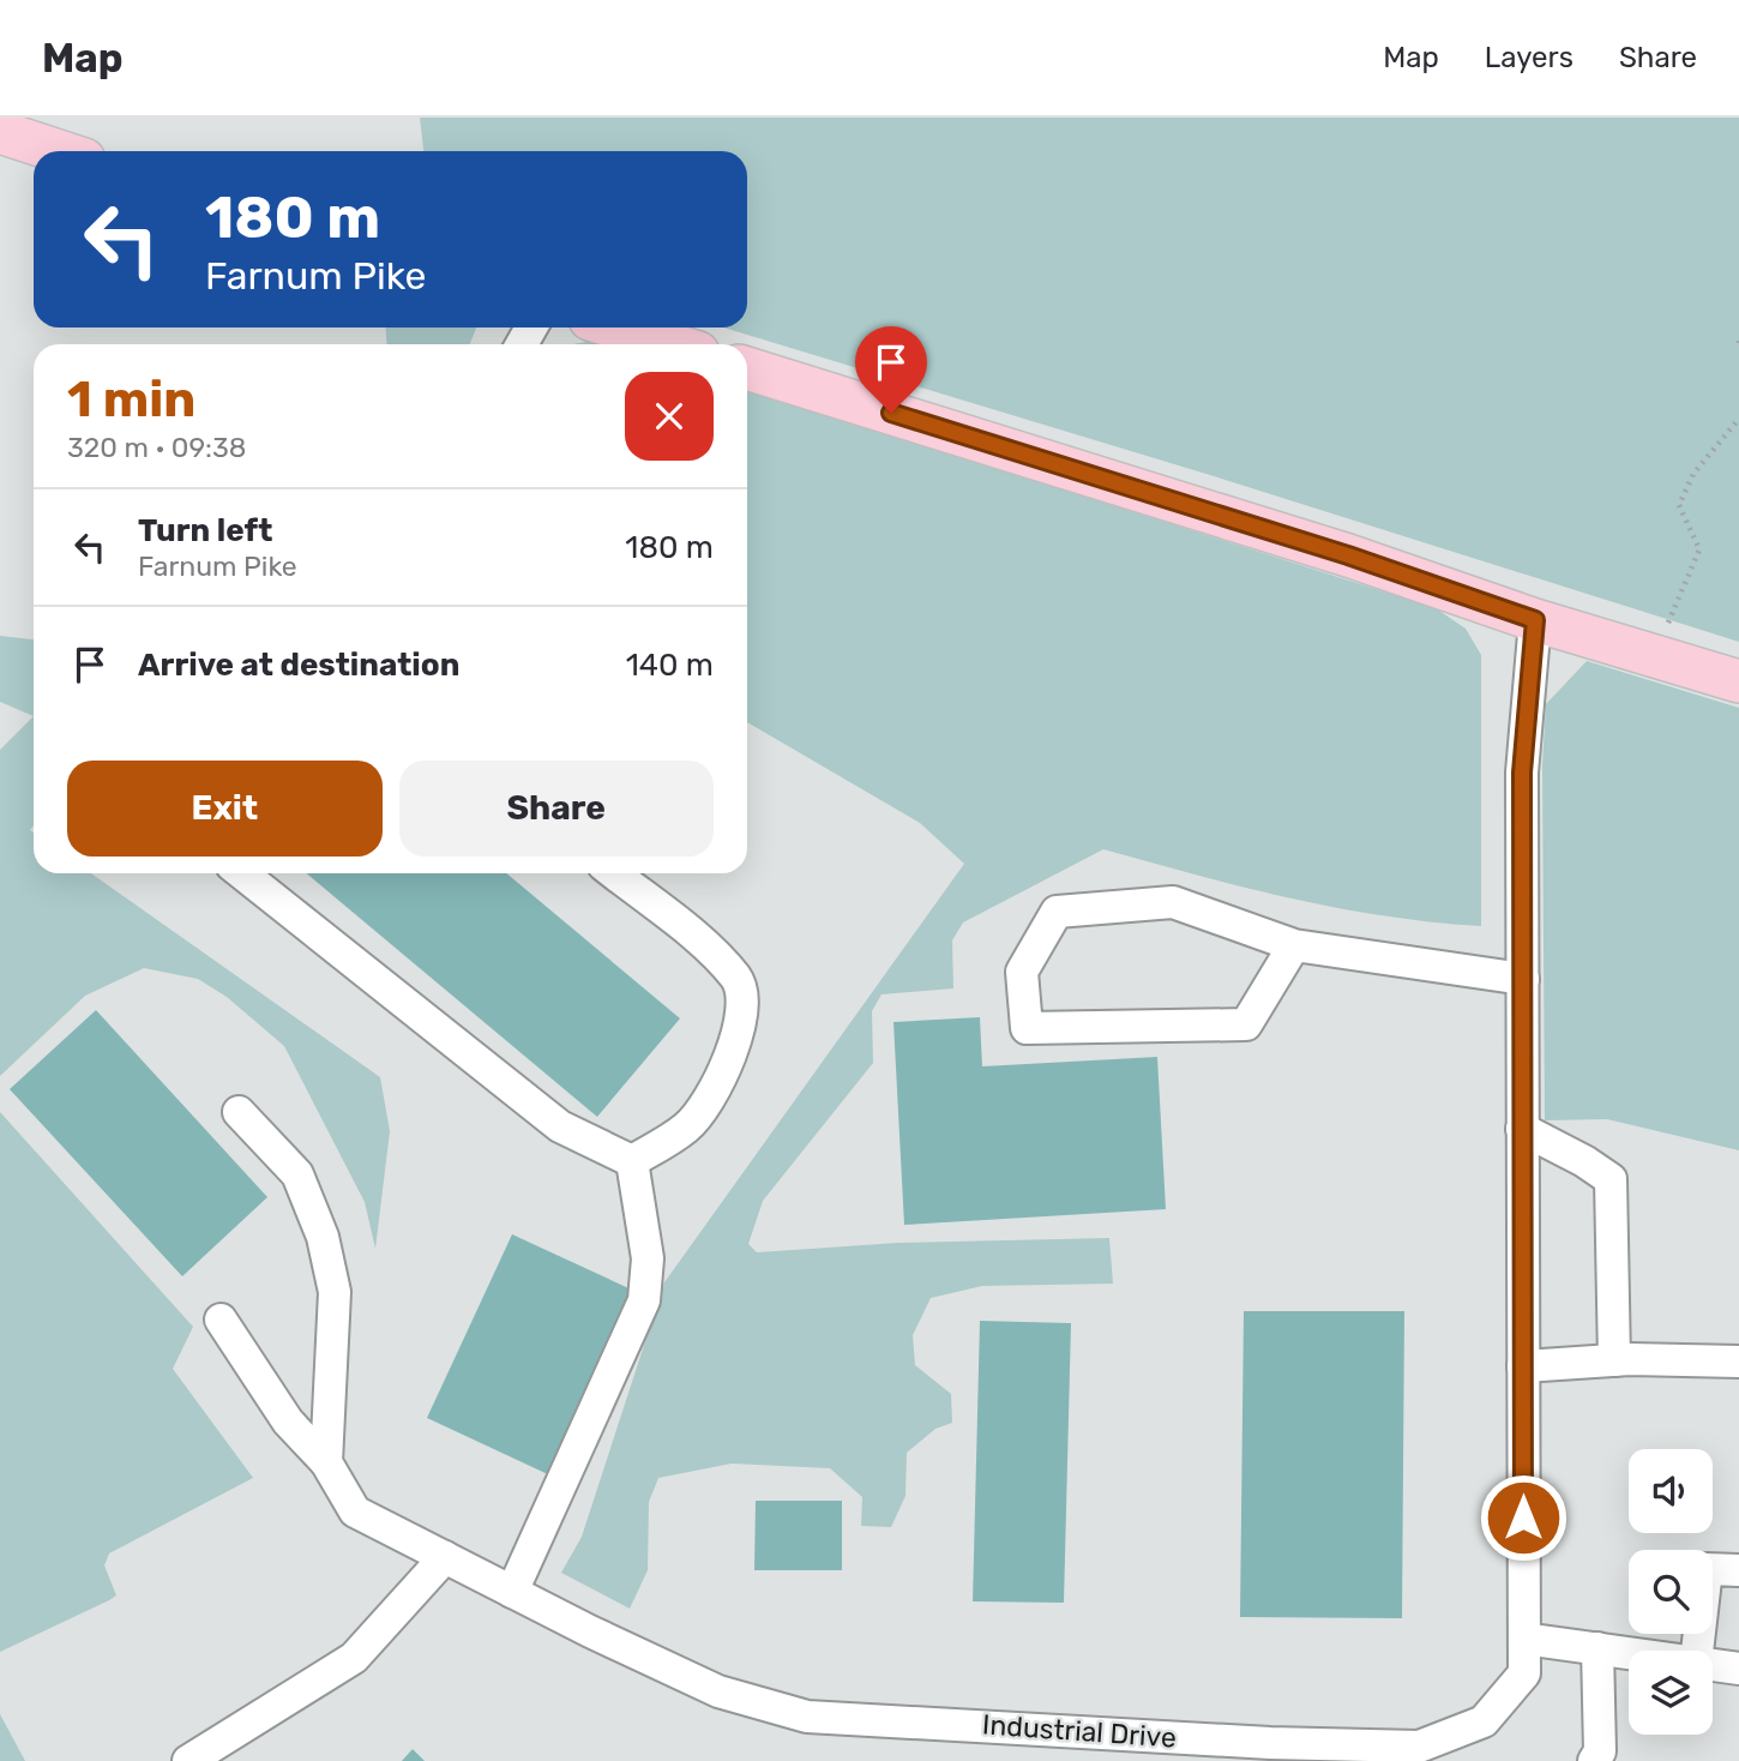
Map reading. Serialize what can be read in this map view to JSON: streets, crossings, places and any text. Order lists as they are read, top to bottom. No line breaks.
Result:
{"streets":{"street":["Industrial Drive"]},"page":{"header":"Map","nav":["Map","Layers","Share"],"turn":["180 m","Farnum Pike"],"heading":["1 min","320 m · 09:38"],"list":[{"name":"Turn left","note":"Farnum Pike","value":"180 m"},{"name":"Arrive at destination","value":"140 m"}],"buttons":["Exit","Share"]}}
